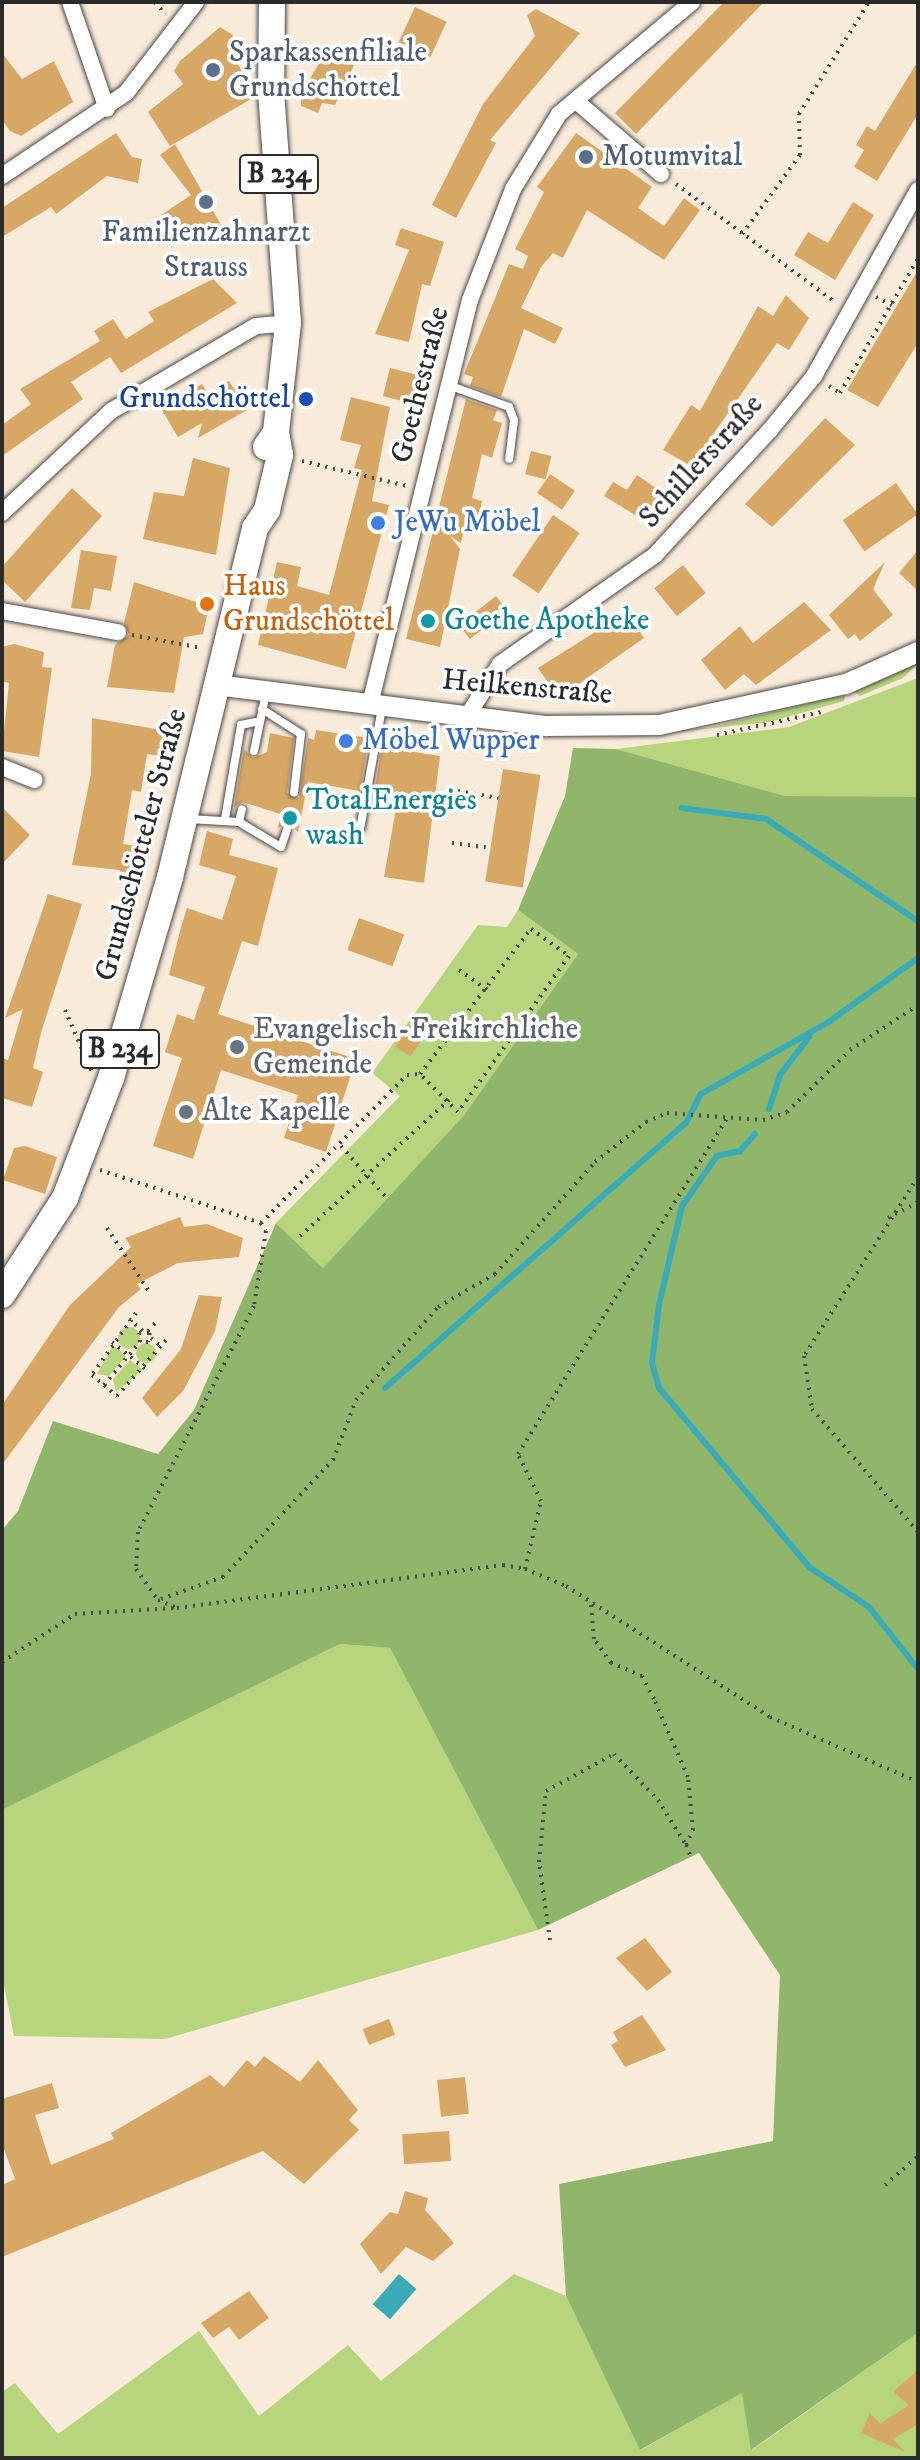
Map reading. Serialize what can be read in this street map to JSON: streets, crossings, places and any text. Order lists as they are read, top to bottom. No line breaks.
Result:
{"streets":{"main road":["B 234","Grundschötteler Straße"],"street":["Goethestraße","Schillerstraße","Heilkenstraße"]},"crossings":[["Goethestraße","Heilkenstraße"],["Schillerstraße","Heilkenstraße"],["Heilkenstraße","Grundschötteler Straße"]],"places":["Sparkassenfiliale Grundschöttel","Motumvital","Familienzahnarzt Strauss","Grundschöttel","JeWu Möbel","Haus Grundschöttel","Goethe Apotheke","Möbel Wupper","TotalEnergies wash","Evangelisch-Freikirchliche Gemeinde","Alte Kapelle"]}
